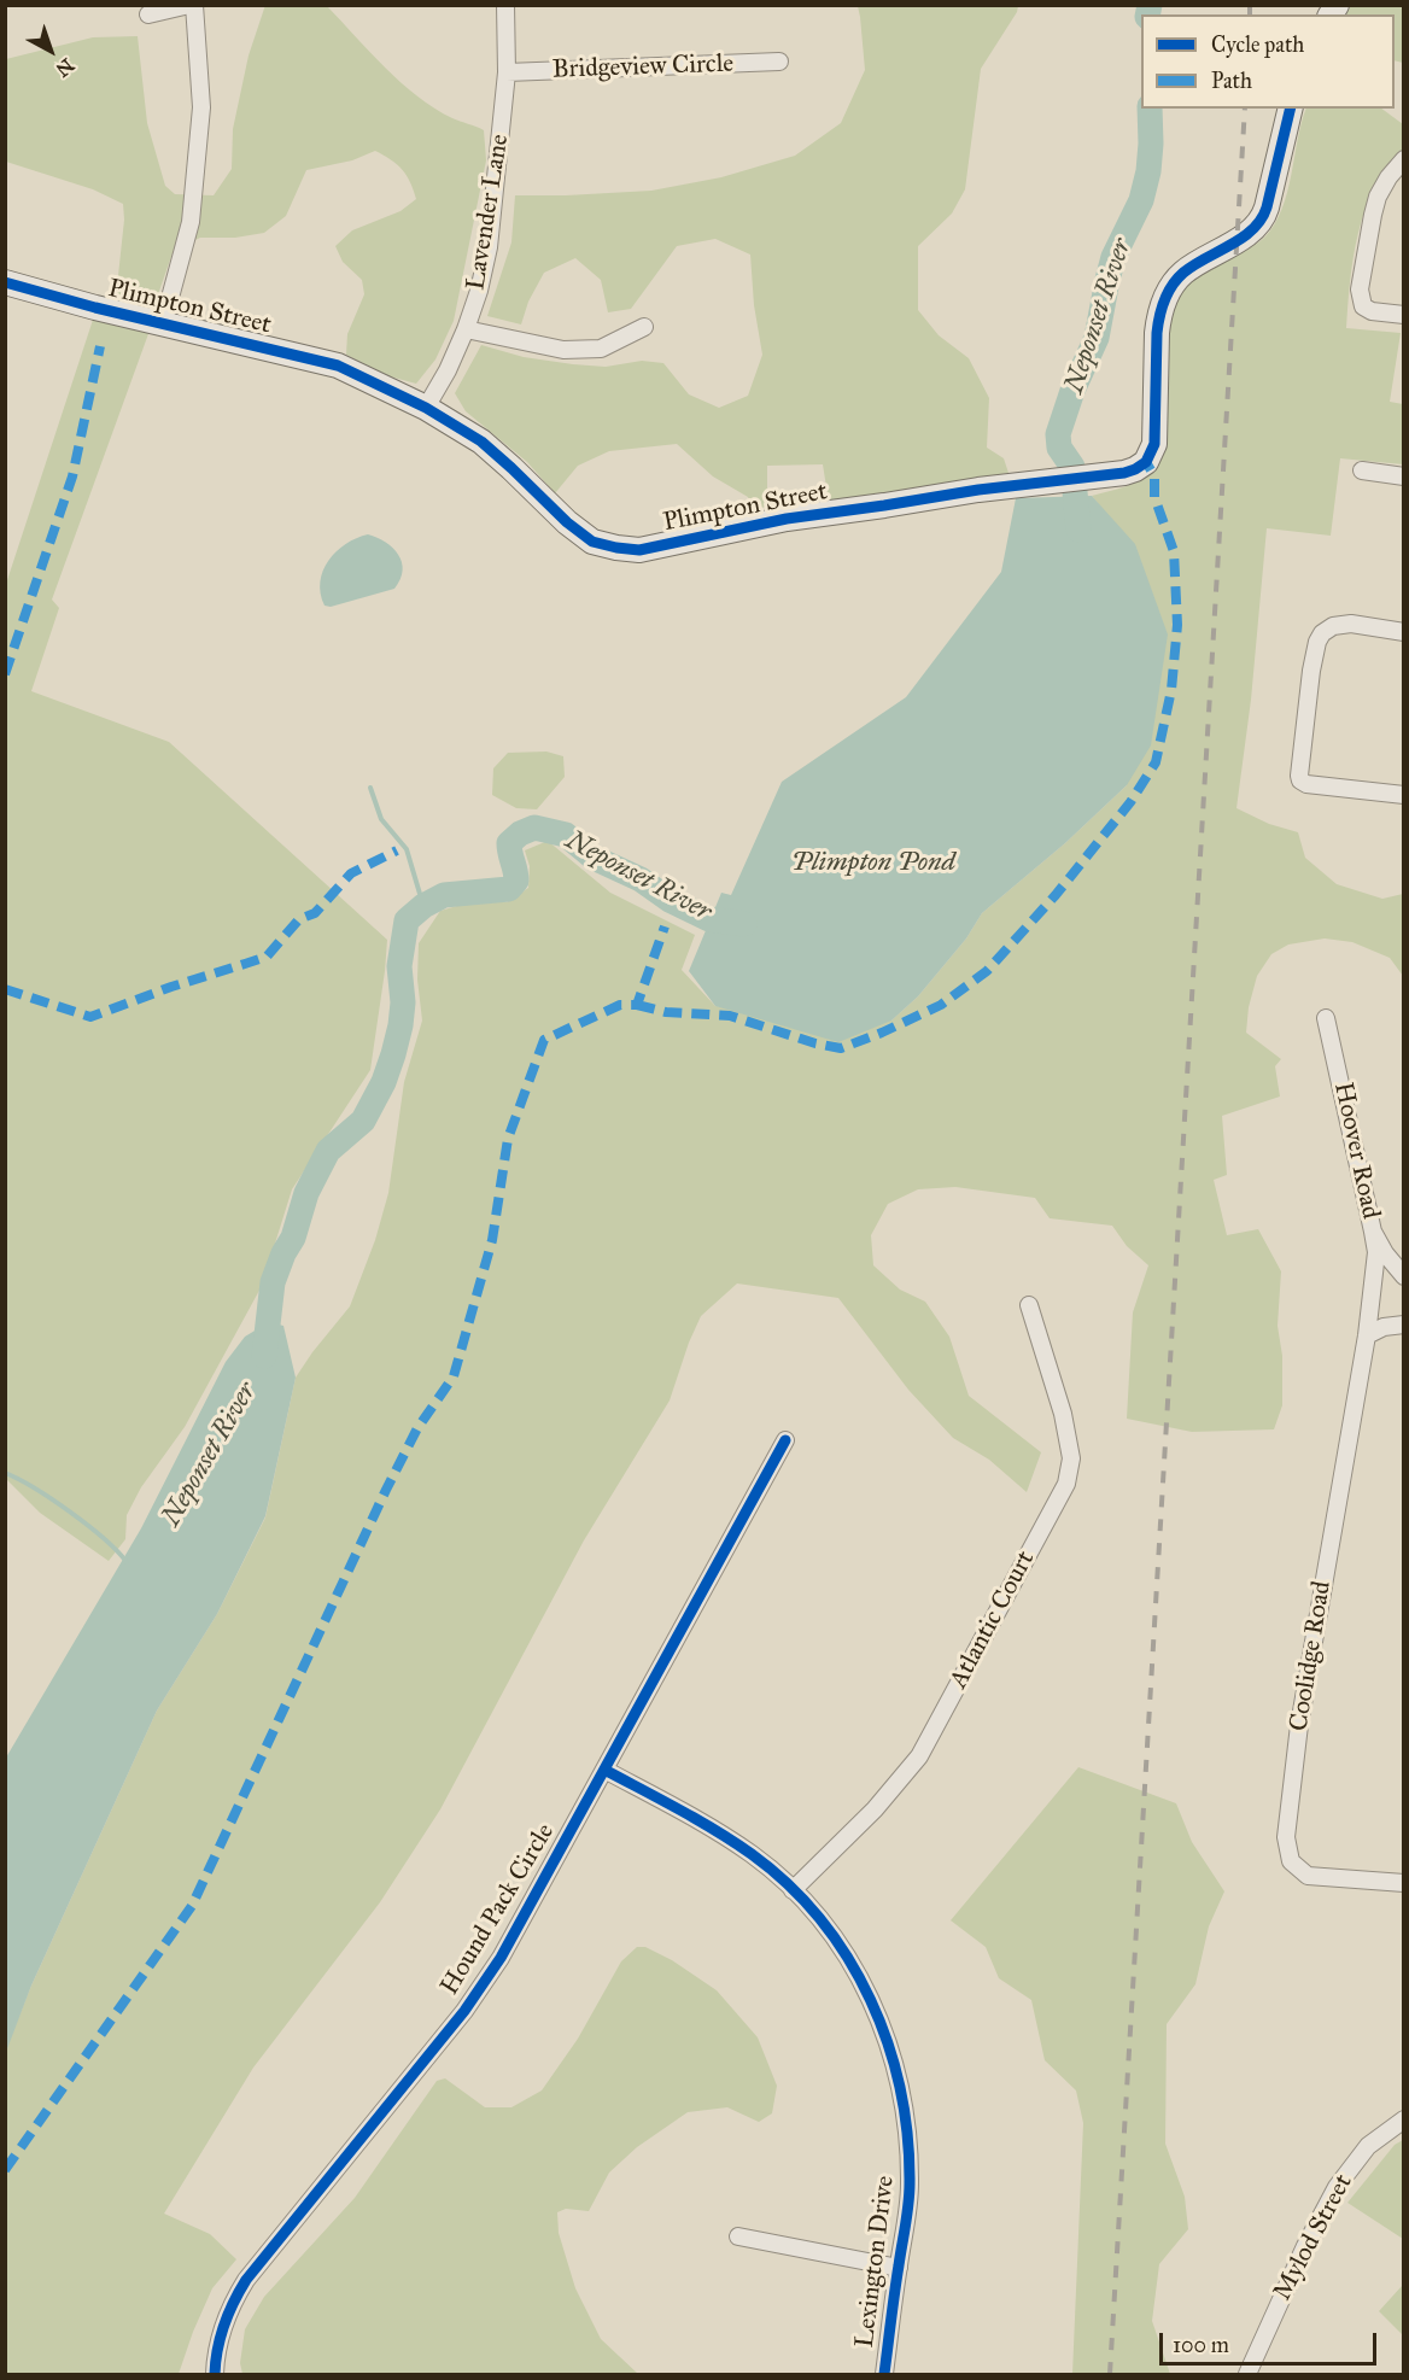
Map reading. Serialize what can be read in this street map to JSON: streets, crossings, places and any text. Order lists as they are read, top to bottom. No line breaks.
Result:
{"streets":{"street":["Bridgeview Circle","Lavender Lane","Plimpton Street","Hoover Road","Atlantic Court","Coolidge Road","Hound Pack Circle","Mylod Street","Lexington Drive"]},"crossings":[["Bridgeview Circle","Lavender Lane"],["Lavender Lane","Plimpton Street"],["Hoover Road","Coolidge Road"],["Atlantic Court","Lexington Drive"],["Hound Pack Circle","Lexington Drive"]],"water":["Neponset River","Plimpton Pond"],"legend":["Cycle path","Path"],"scale_bar":"100 m","north":"bottom right"}
